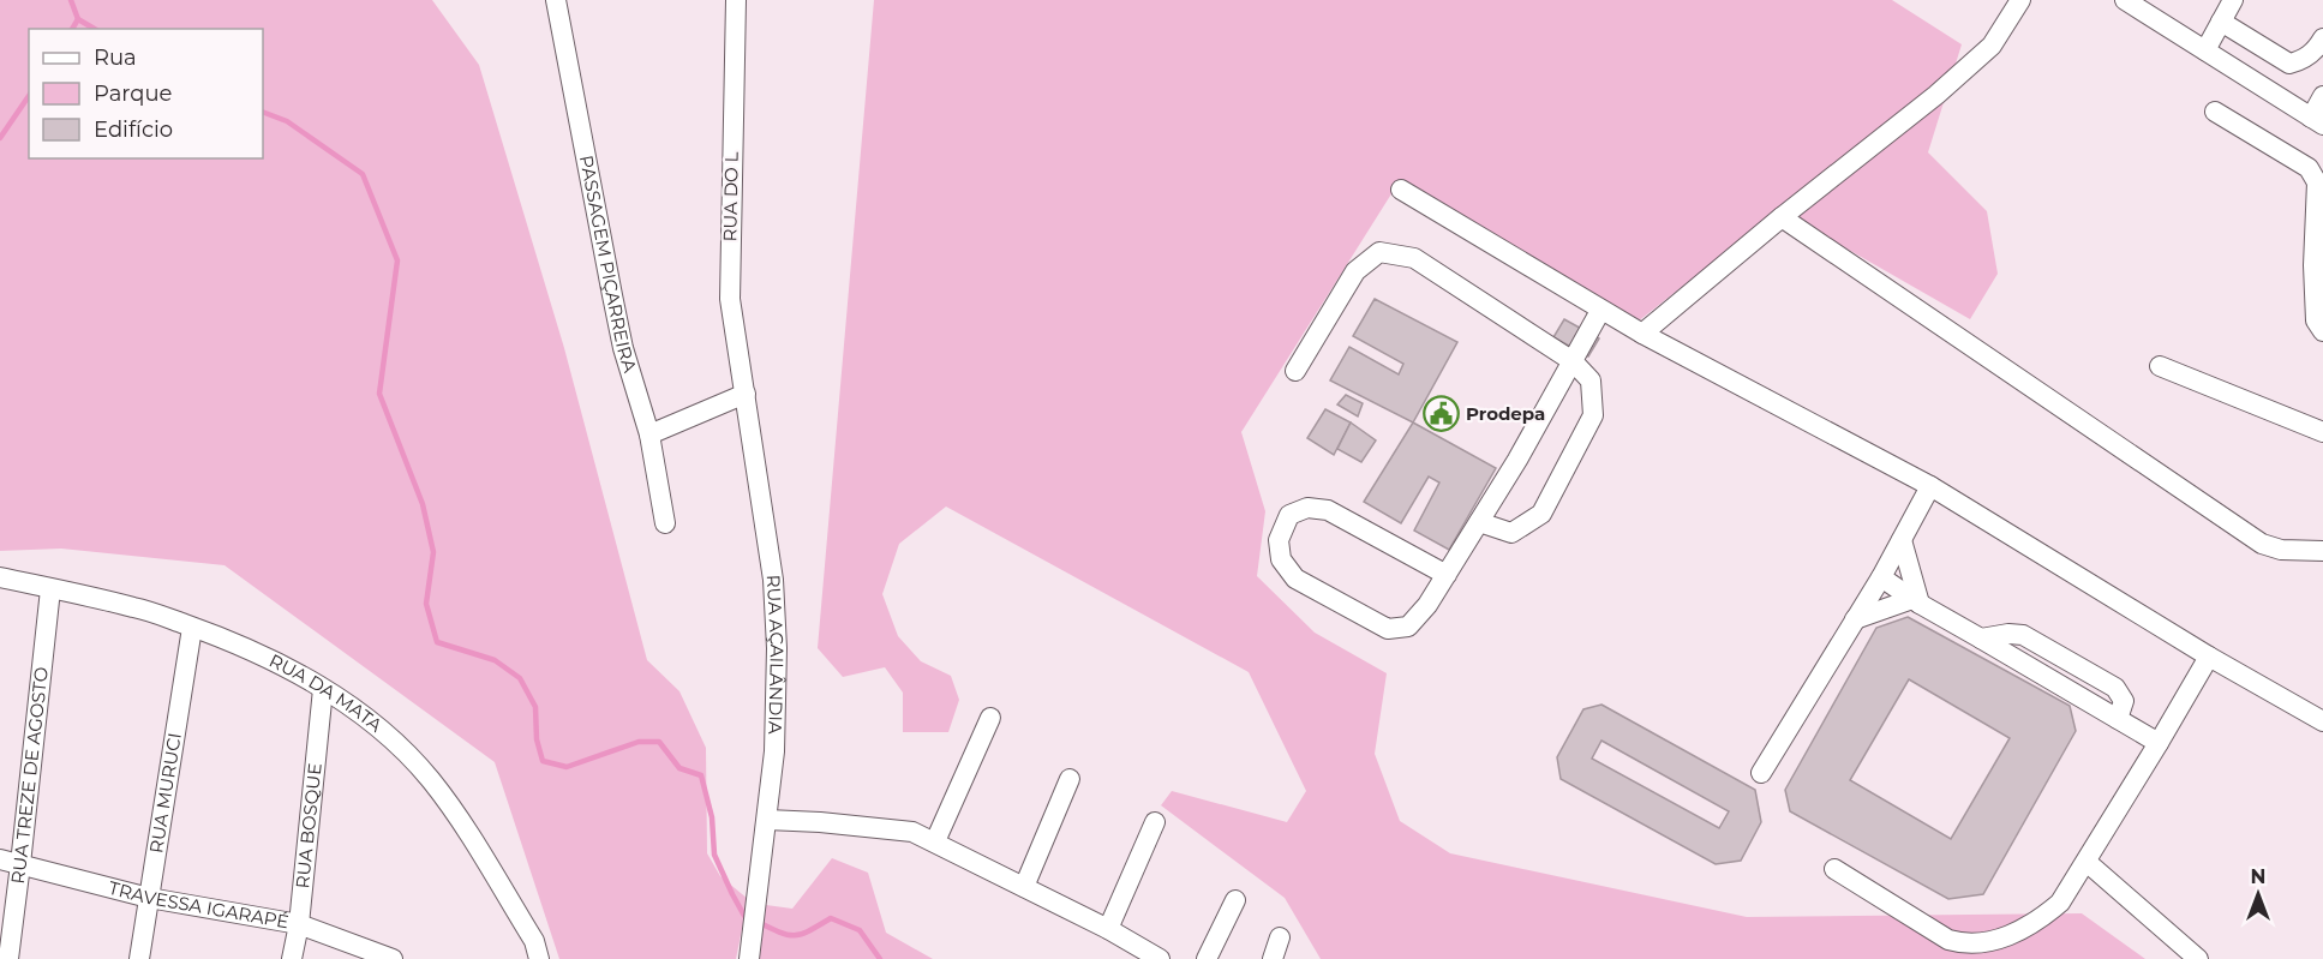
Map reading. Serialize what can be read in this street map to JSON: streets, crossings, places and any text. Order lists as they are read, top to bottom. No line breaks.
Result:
{"streets":{"street":["RUA DO L","PASSAGEM PIÇARREIRA","RUA AÇAILÂNDIA","RUA DA MATA","RUA TREZE DE AGOSTO","RUA MURUCI","RUA BOSQUE","TRAVESSA IGARAPÉ"]},"crossings":[["RUA DO L","RUA AÇAILÂNDIA"],["RUA DA MATA","RUA TREZE DE AGOSTO"],["RUA DA MATA","RUA MURUCI"],["RUA DA MATA","RUA BOSQUE"],["RUA TREZE DE AGOSTO","TRAVESSA IGARAPÉ"],["RUA MURUCI","TRAVESSA IGARAPÉ"],["RUA BOSQUE","TRAVESSA IGARAPÉ"]],"places":{"public building":["Prodepa"]},"legend":["Rua","Parque","Edifício"],"north":"top"}
